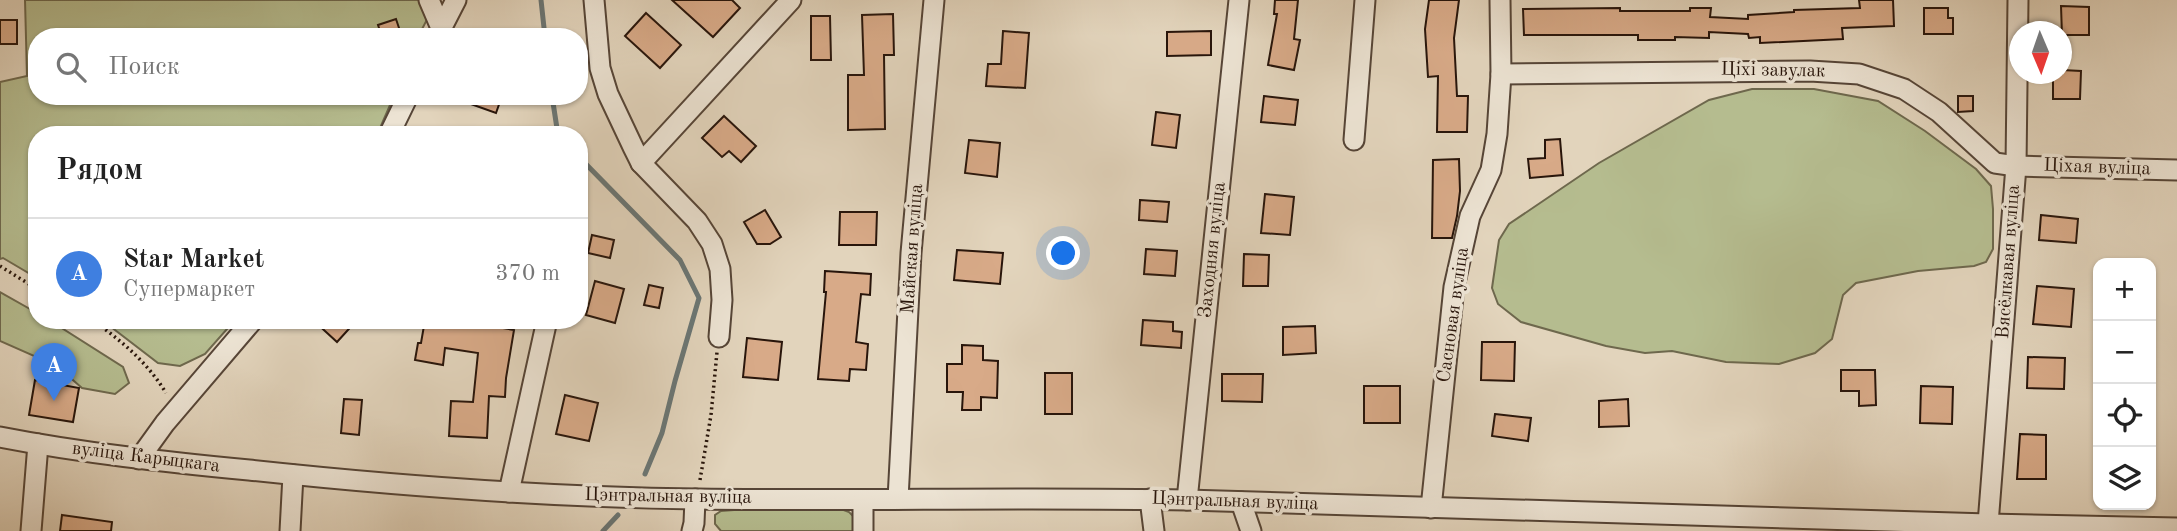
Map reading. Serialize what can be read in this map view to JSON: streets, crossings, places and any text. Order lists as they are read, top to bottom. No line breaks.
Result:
{"streets":{"street":["Ціхі завулак","Ціхая вуліца","Майская вуліца","Заходняя вуліца","Вясёлкавая вуліца","Сасновая вуліца","вуліца Карыцкага","Цэнтральная вуліца"]},"crossings":[["Ціхі завулак","Ціхая вуліца"],["Ціхі завулак","Вясёлкавая вуліца"],["Ціхі завулак","Сасновая вуліца"],["Ціхая вуліца","Вясёлкавая вуліца"],["Майская вуліца","Цэнтральная вуліца"],["Заходняя вуліца","Цэнтральная вуліца"],["Вясёлкавая вуліца","Цэнтральная вуліца"],["Сасновая вуліца","Цэнтральная вуліца"],["вуліца Карыцкага","Цэнтральная вуліца"]],"north":"bottom","page":{"search":"Поиск","heading":"Рядом","list":[{"mark":"A","name":"Star Market","note":"Супермаркет","value":"370 m"}],"map_buttons":["+","−"],"pins":"A"}}
